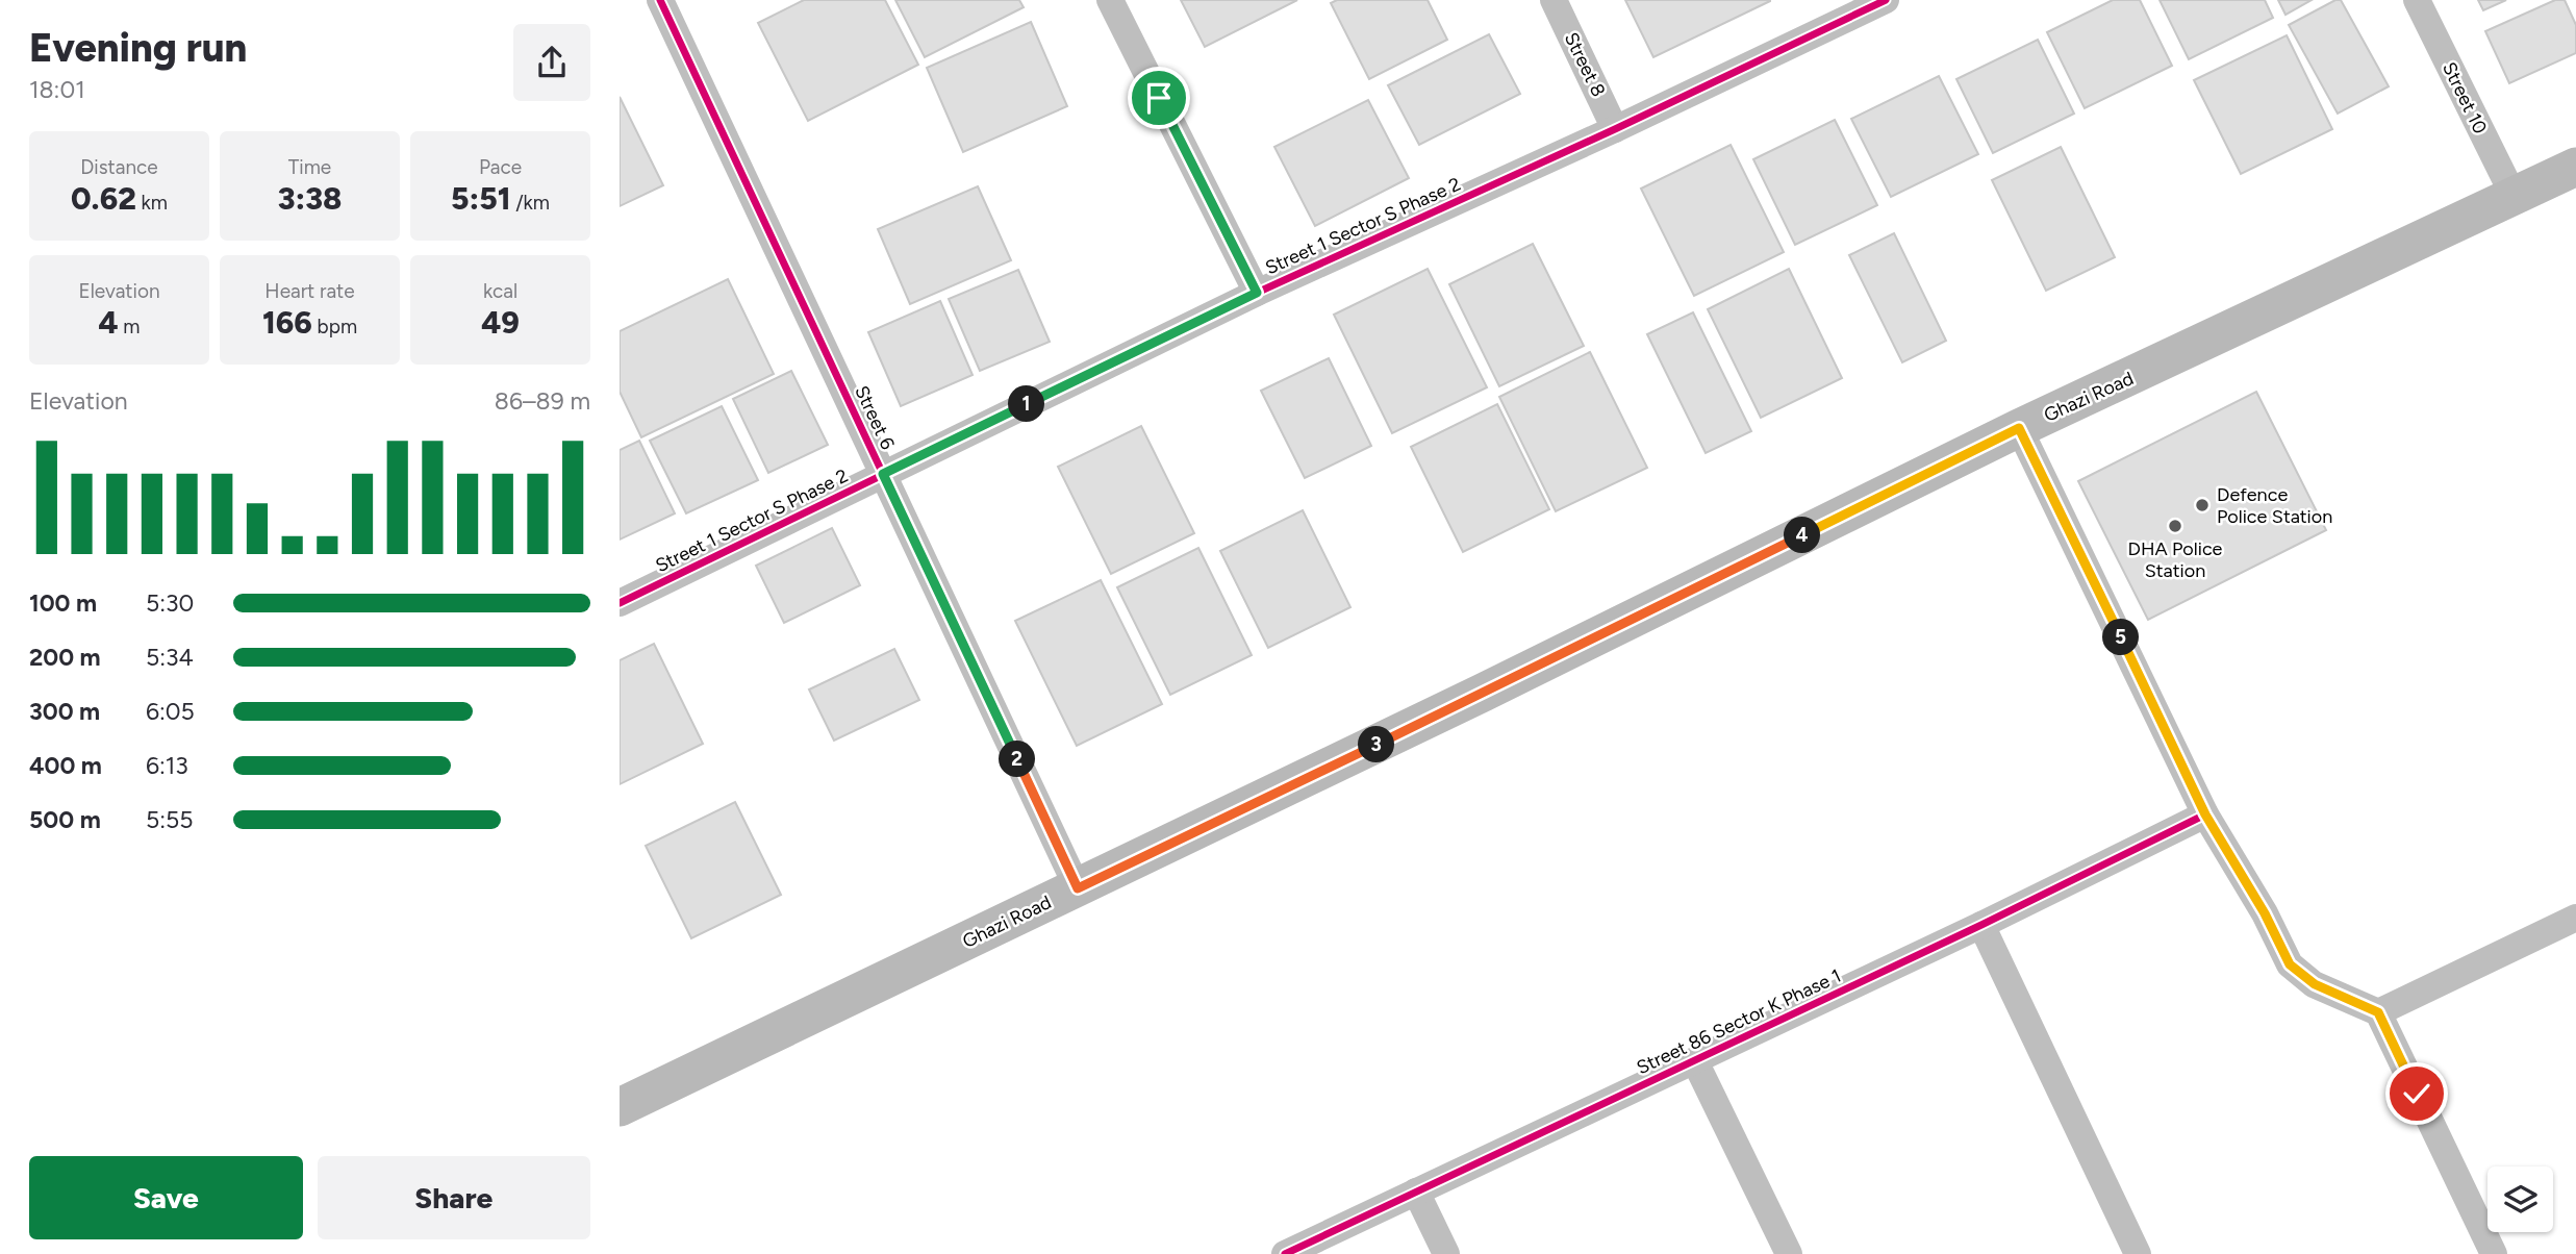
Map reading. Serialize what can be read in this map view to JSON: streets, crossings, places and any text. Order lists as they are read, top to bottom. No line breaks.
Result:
{"streets":{"main road":["Ghazi Road"],"street":["Street 8","Street 10","Street 1 Sector S Phase 2","Street 6","Street 86 Sector K Phase 1"]},"crossings":[["Street 8","Street 1 Sector S Phase 2"],["Street 10","Ghazi Road"],["Street 1 Sector S Phase 2","Street 6"],["Ghazi Road","Street 6"]],"places":["Defence Police Station","DHA Police Station"],"page":{"heading":["Evening run","18:01"],"stats":[["Distance","0.62 km"],["Time","3:38"],["Pace","5:51 /km"],["Elevation","4 m"],["Heart rate","166 bpm"],["kcal","49"]],"chart":["Elevation","86–89 m"],"pins":["1","4","5","3","2"],"list":[{"name":"100 m","note":"5:30"},{"name":"200 m","note":"5:34"},{"name":"300 m","note":"6:05"},{"name":"400 m","note":"6:13"},{"name":"500 m","note":"5:55"}],"buttons":["Save","Share"]}}
